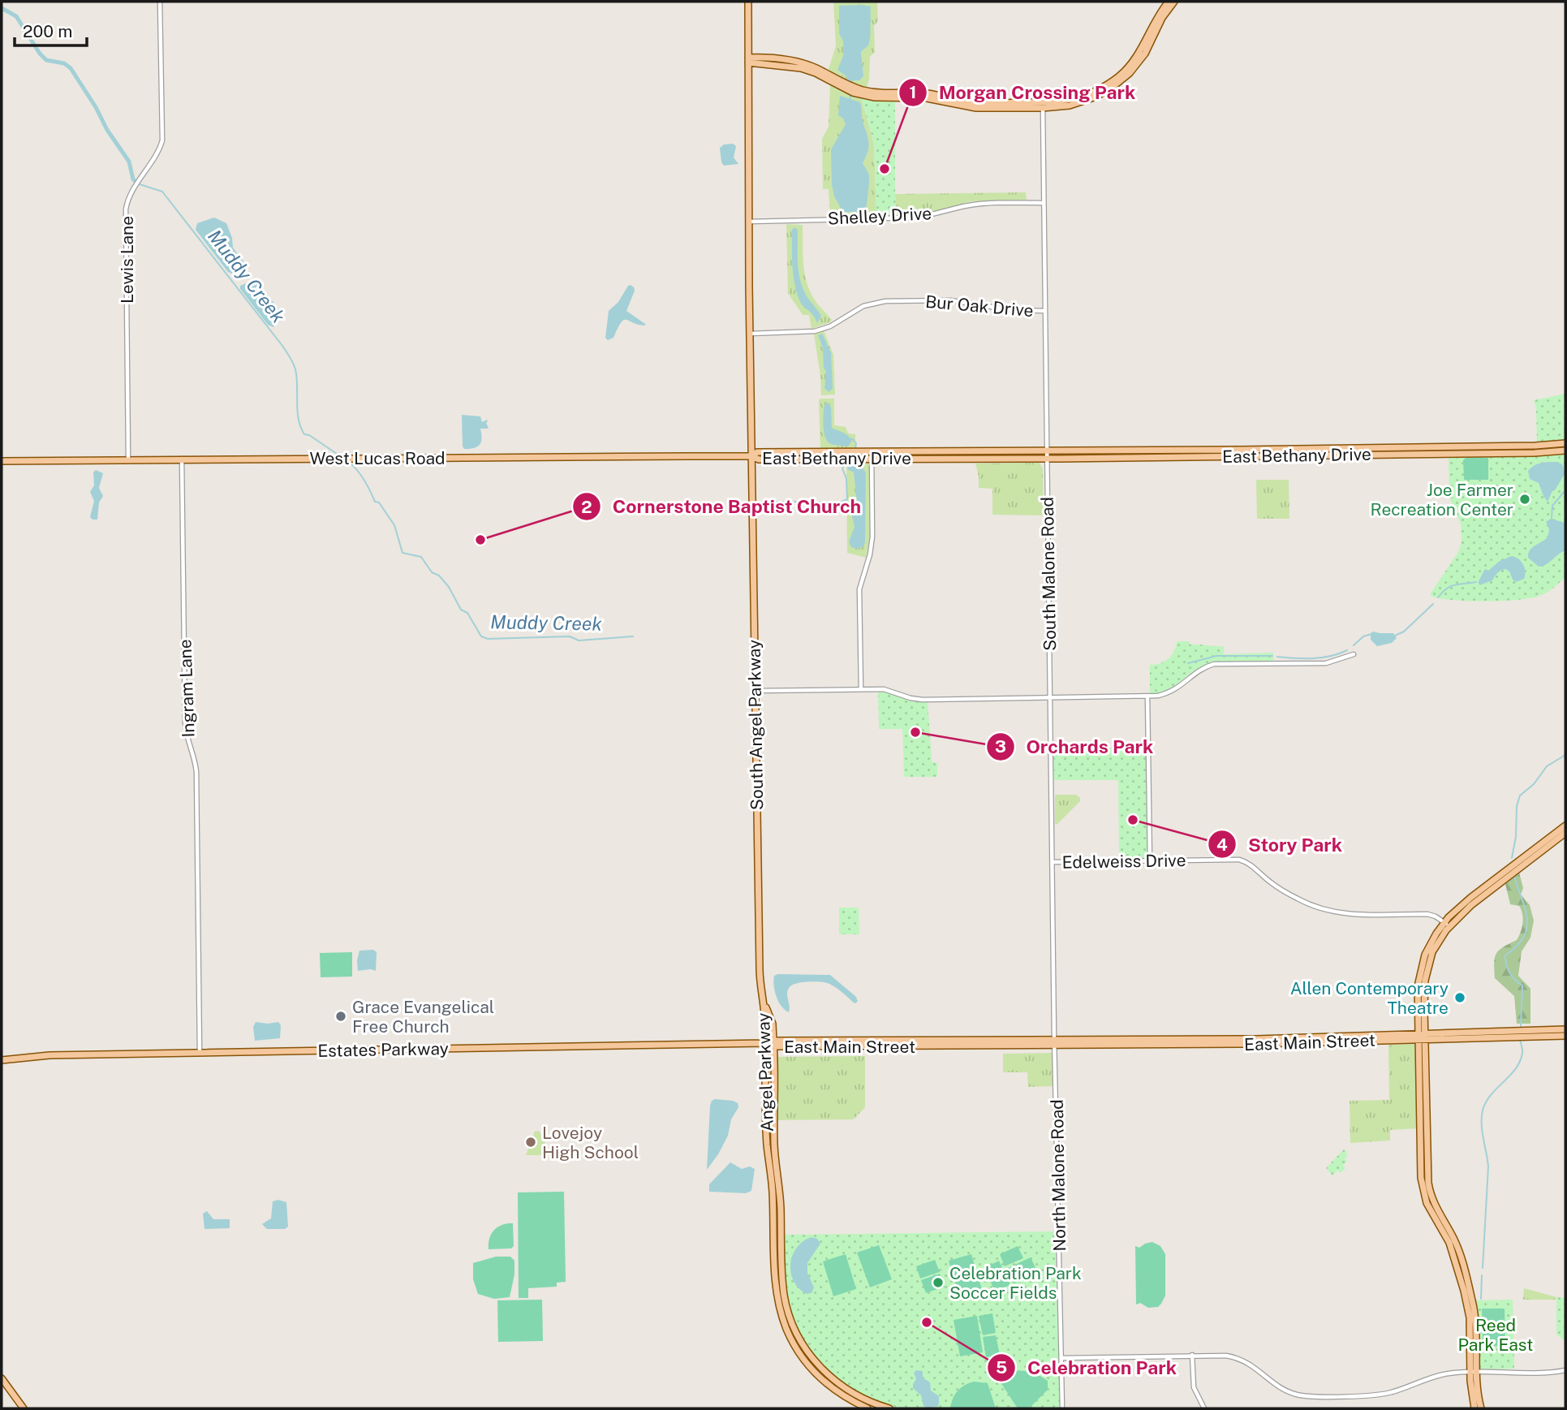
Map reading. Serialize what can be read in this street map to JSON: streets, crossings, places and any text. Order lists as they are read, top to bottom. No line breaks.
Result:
{"streets":{"main road":["East Bethany Drive","West Lucas Road","South Angel Parkway","East Main Street","Estates Parkway","Angel Parkway"],"street":["Shelley Drive","Lewis Lane","Bur Oak Drive","South Malone Road","Ingram Lane","Edelweiss Drive","North Malone Road"]},"crossings":[["Shelley Drive","South Malone Road"],["Lewis Lane","West Lucas Road"],["Bur Oak Drive","South Malone Road"],["East Bethany Drive","West Lucas Road"],["East Bethany Drive","South Malone Road"],["East Bethany Drive","South Angel Parkway"],["West Lucas Road","Ingram Lane"],["West Lucas Road","South Angel Parkway"],["South Malone Road","Edelweiss Drive"],["South Malone Road","East Main Street"],["South Malone Road","North Malone Road"],["Ingram Lane","Estates Parkway"],["South Angel Parkway","Angel Parkway"],["East Main Street","Estates Parkway"],["East Main Street","Angel Parkway"],["East Main Street","North Malone Road"],["Estates Parkway","Angel Parkway"]],"water":["Muddy Creek"],"parks":["Reed Park East"],"places":["Morgan Crossing Park","Joe Farmer Recreation Center","Cornerstone Baptist Church","Orchards Park","Story Park","Allen Contemporary Theatre","Grace Evangelical Free Church","Lovejoy High School","Celebration Park Soccer Fields","Celebration Park"],"scale_bar":"200 m"}
